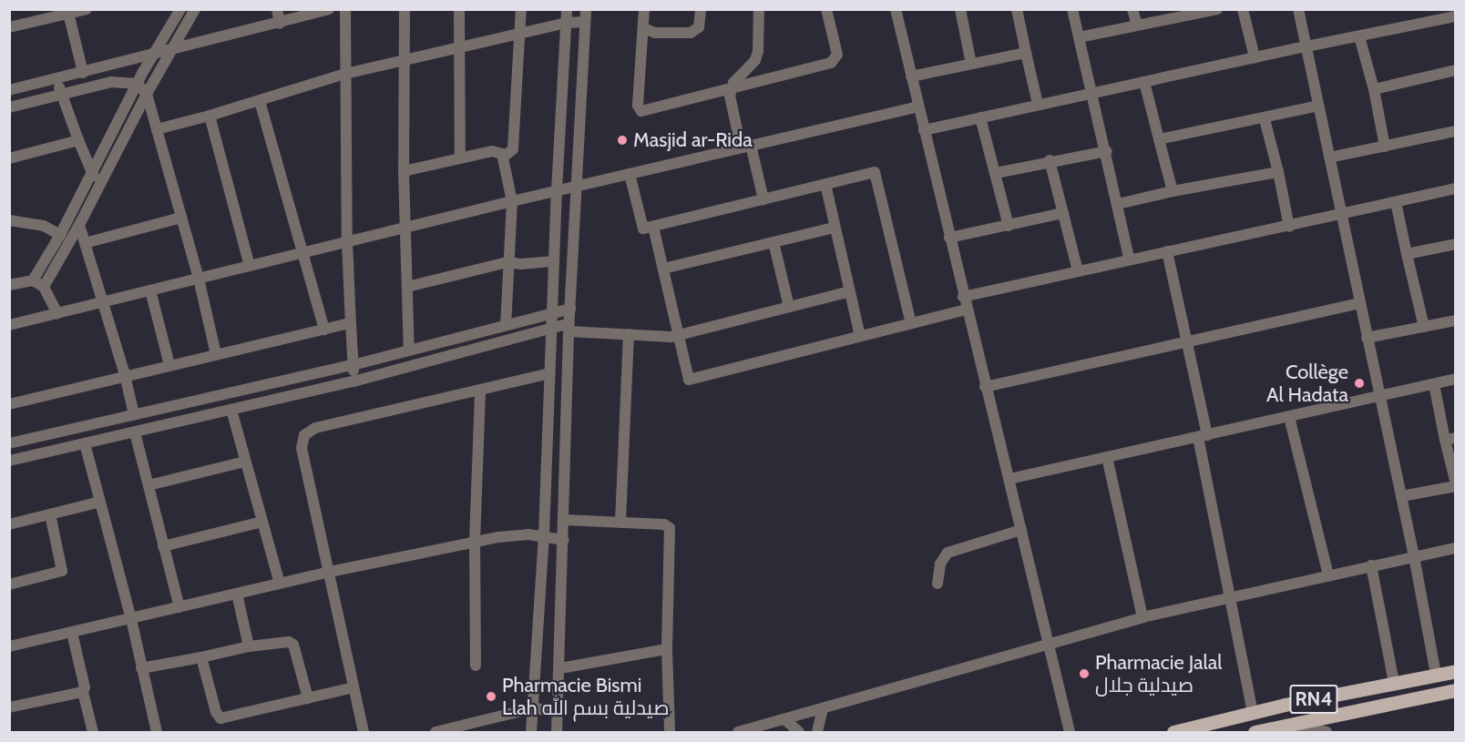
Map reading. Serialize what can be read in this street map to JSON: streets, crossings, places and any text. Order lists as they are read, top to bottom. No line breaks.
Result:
{"streets":{"main road":["RN4"]},"places":["Masjid ar-Rida","Collège Al Hadata","Pharmacie Jalal صيدلية جلال","Pharmacie Bismi Llah صيدلية بسم الله"]}
